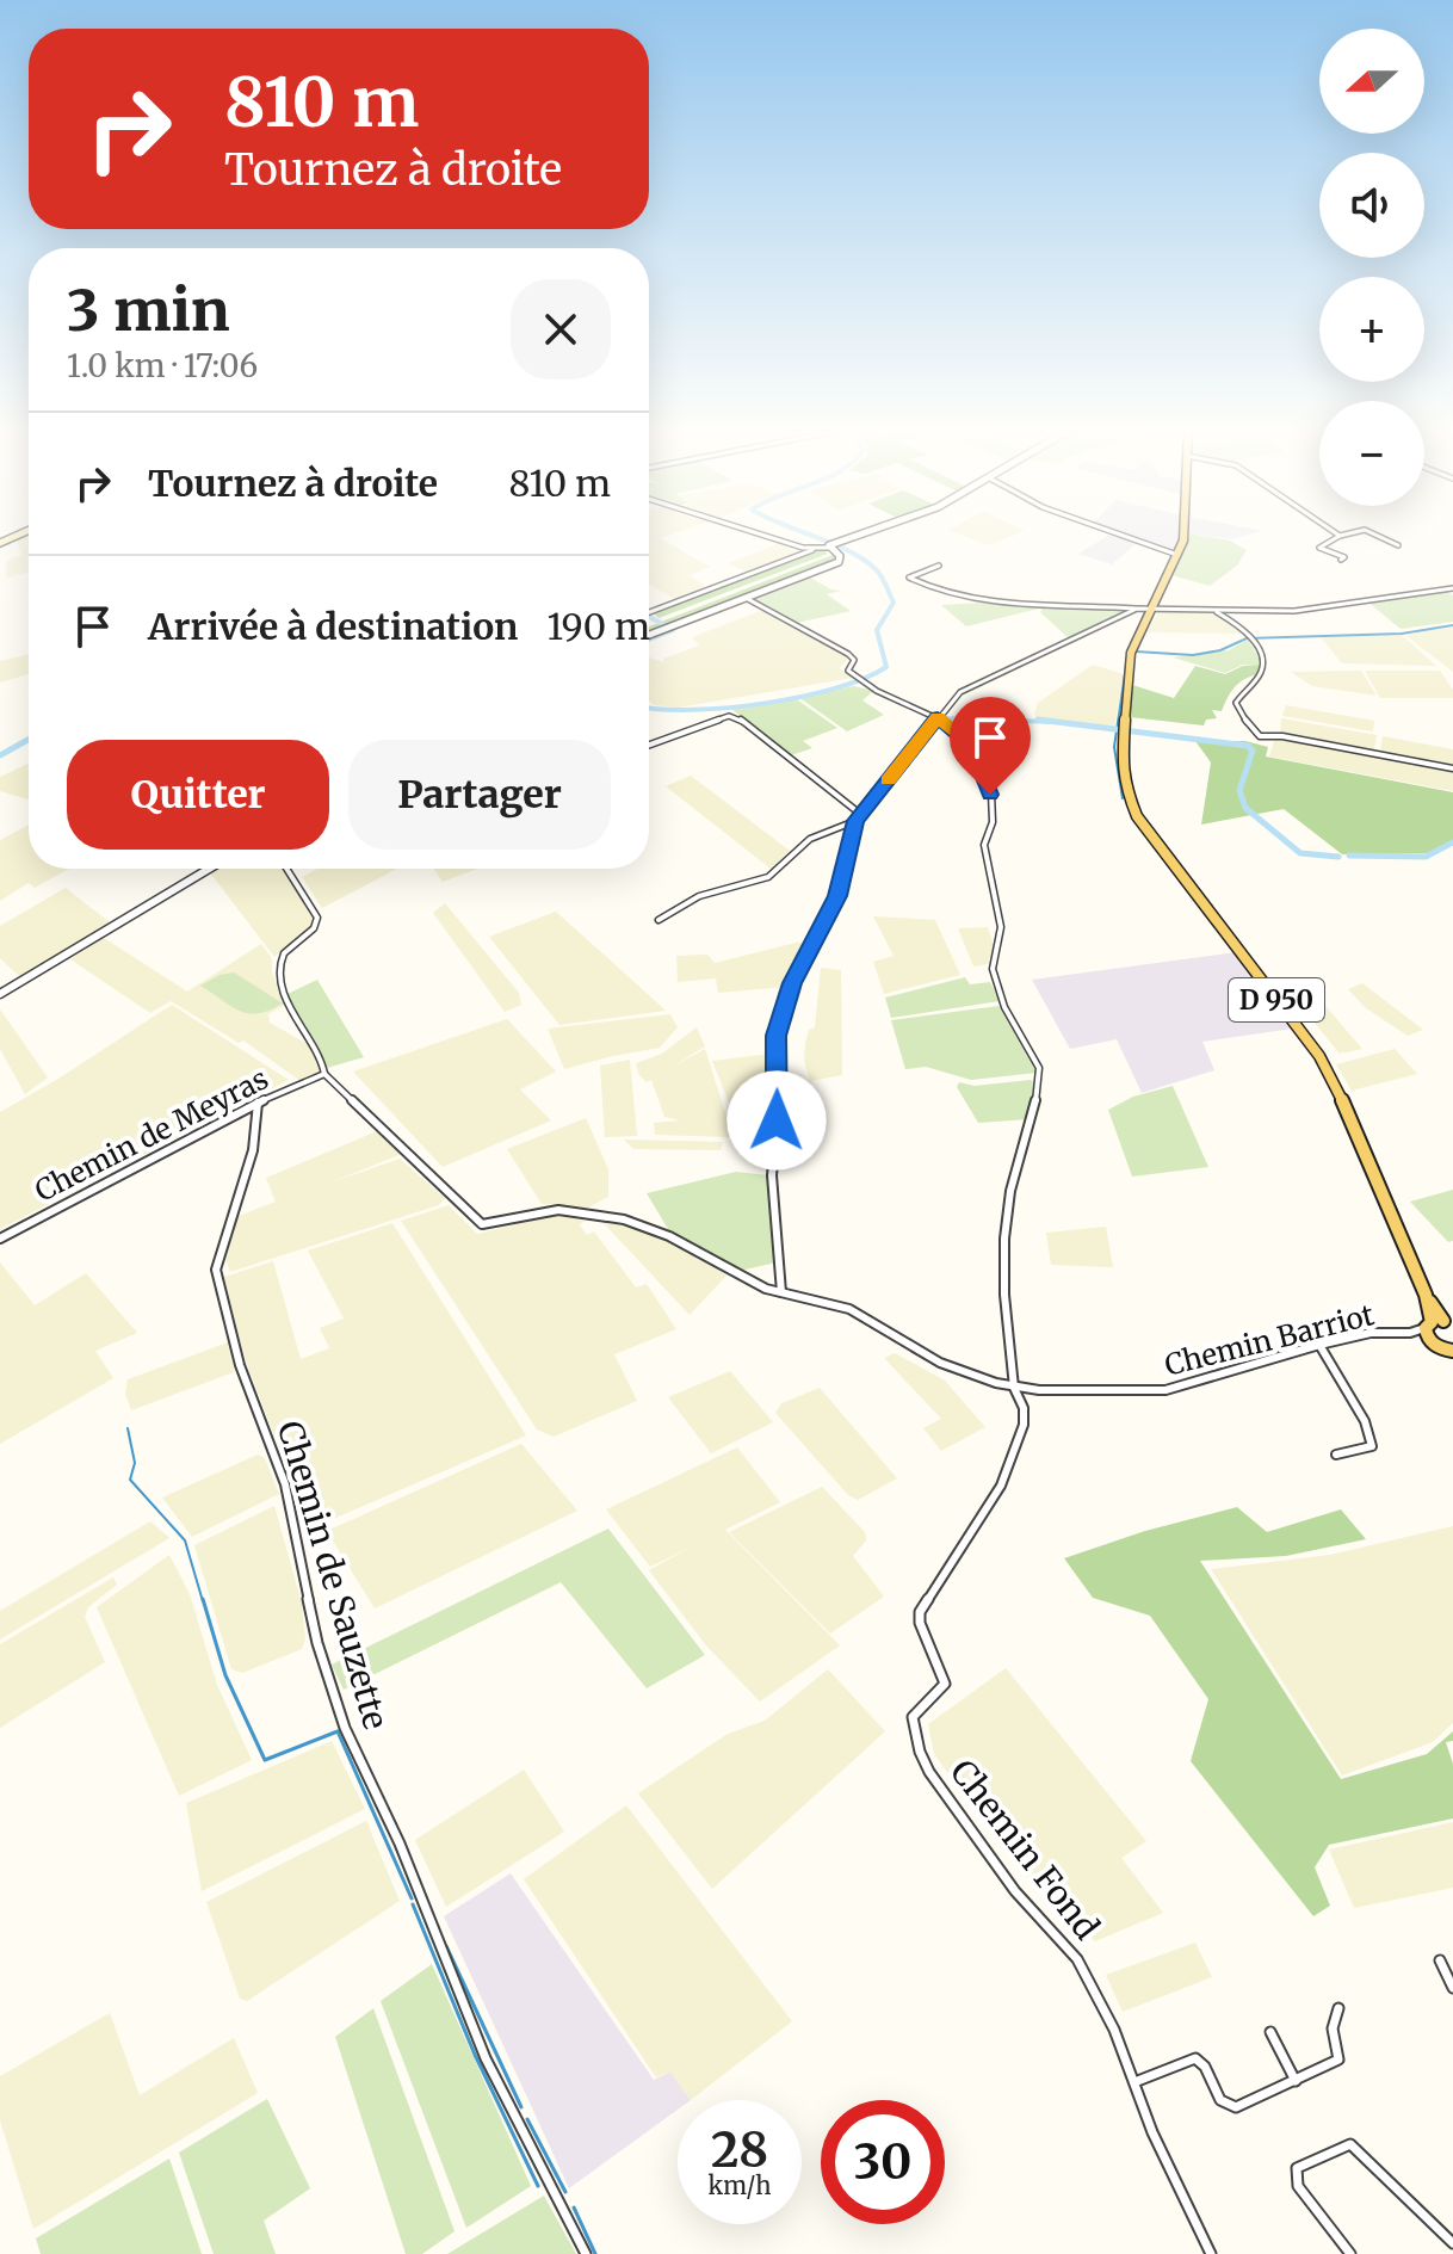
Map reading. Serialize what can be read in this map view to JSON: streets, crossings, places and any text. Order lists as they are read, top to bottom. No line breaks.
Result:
{"streets":{"main road":["D 950"],"street":["Chemin de Meyras","Chemin Barriot","Chemin de Sauzette","Chemin Fond"]},"crossings":[["D 950","Chemin Barriot"],["Chemin de Meyras","Chemin Barriot"],["Chemin de Meyras","Chemin de Sauzette"],["Chemin Barriot","Chemin Fond"]],"north":"left","page":{"map_buttons":["+","−"],"turn":["810 m","Tournez à droite"],"heading":["3 min","1.0 km · 17:06"],"list":[{"name":"Tournez à droite","value":"810 m"},{"name":"Arrivée à destination","value":"190 m"}],"buttons":["Quitter","Partager"],"speed":"28 km/h","limit":"30"}}
